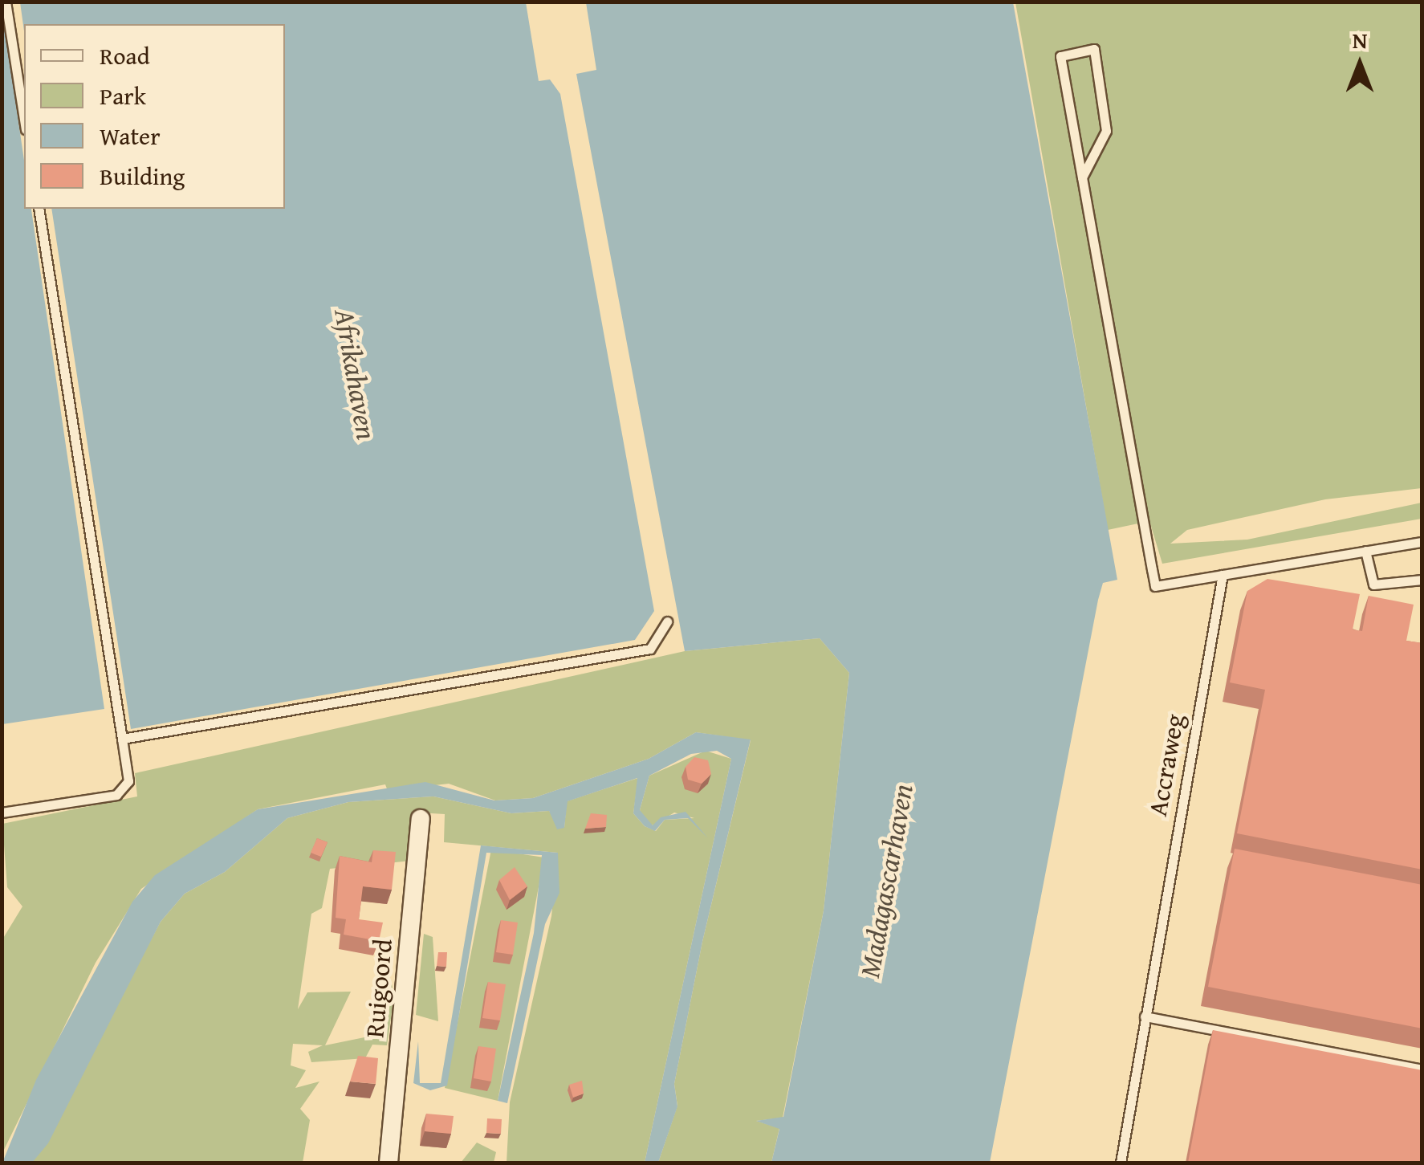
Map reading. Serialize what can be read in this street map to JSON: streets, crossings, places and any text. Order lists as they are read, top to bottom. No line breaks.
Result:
{"streets":{"street":["Ruigoord"],"lane":["Accraweg"]},"water":["Afrikahaven","Madagascarhaven"],"legend":["Road","Park","Water","Building"],"north":"top"}
